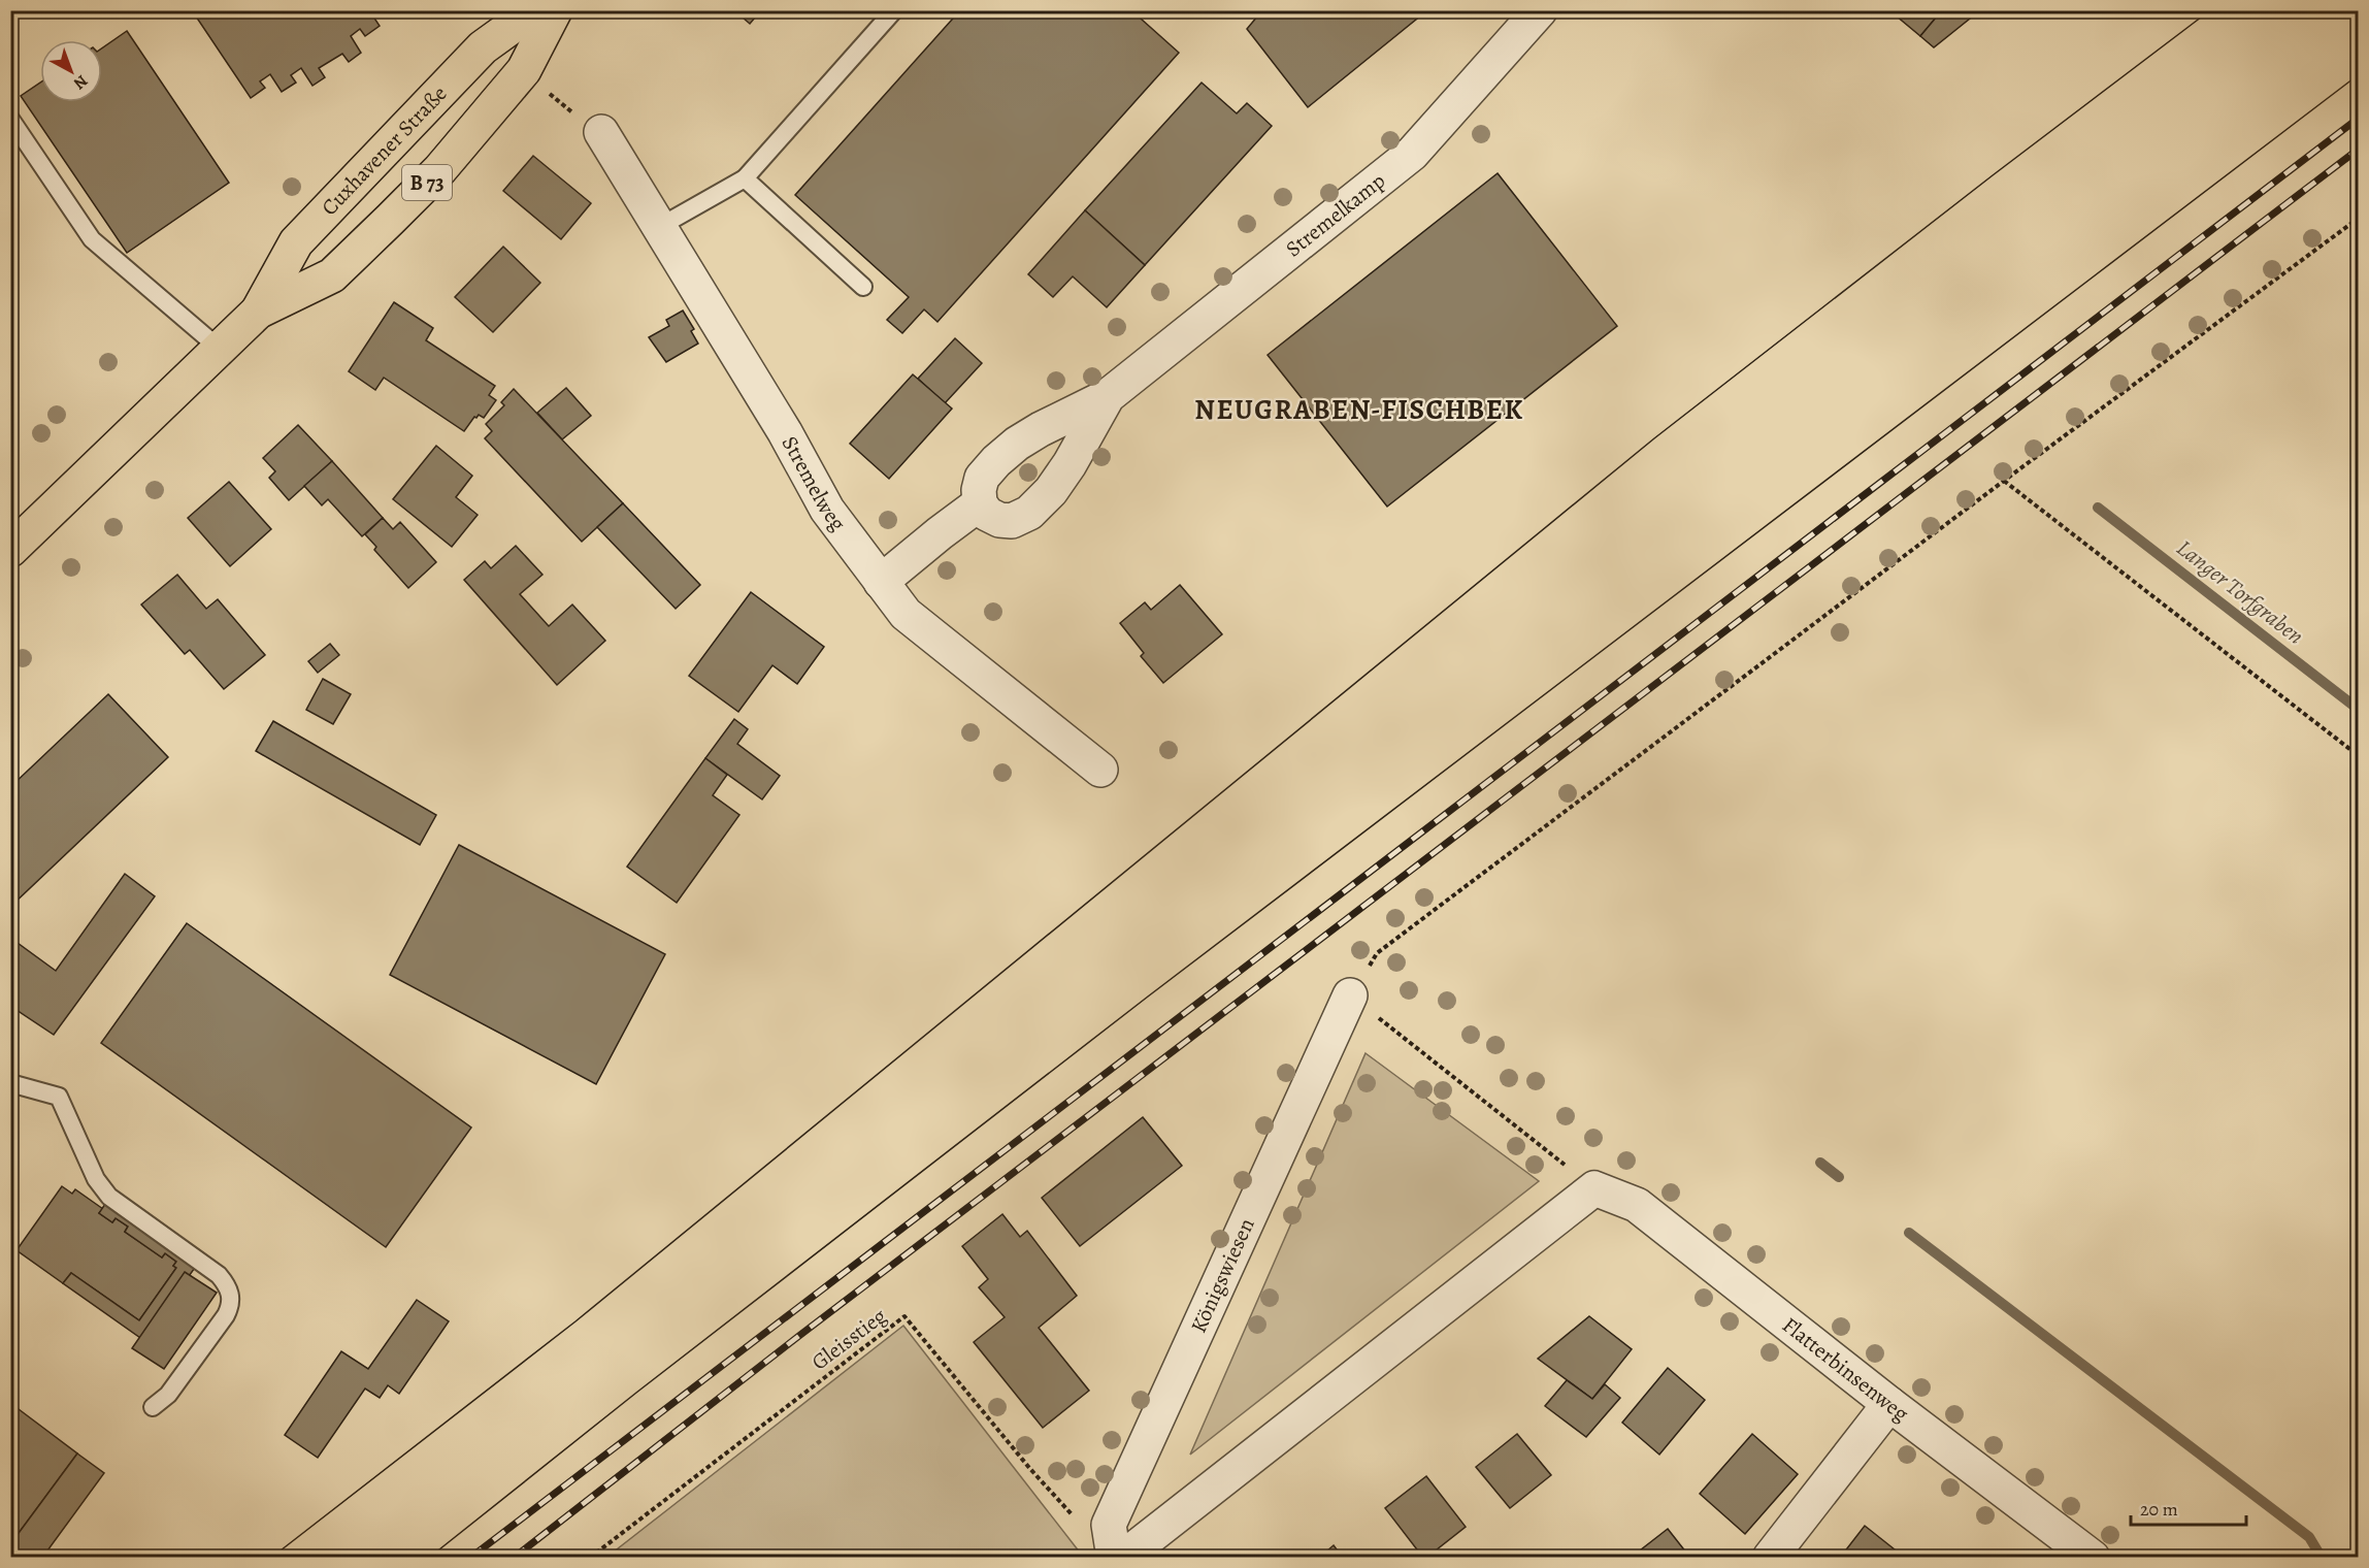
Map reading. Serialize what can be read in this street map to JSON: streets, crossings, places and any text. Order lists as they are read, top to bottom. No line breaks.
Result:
{"streets":{"main road":["Cuxhavener Straße","B 73"],"street":["Stremelkamp","Stremelweg","Königswiesen","Flatterbinsenweg"],"path":["Gleisstieg"]},"districts":["NEUGRABEN-FISCHBEK"],"water":["Langer Torfgraben"],"scale_bar":"20 m","north":"bottom right"}
